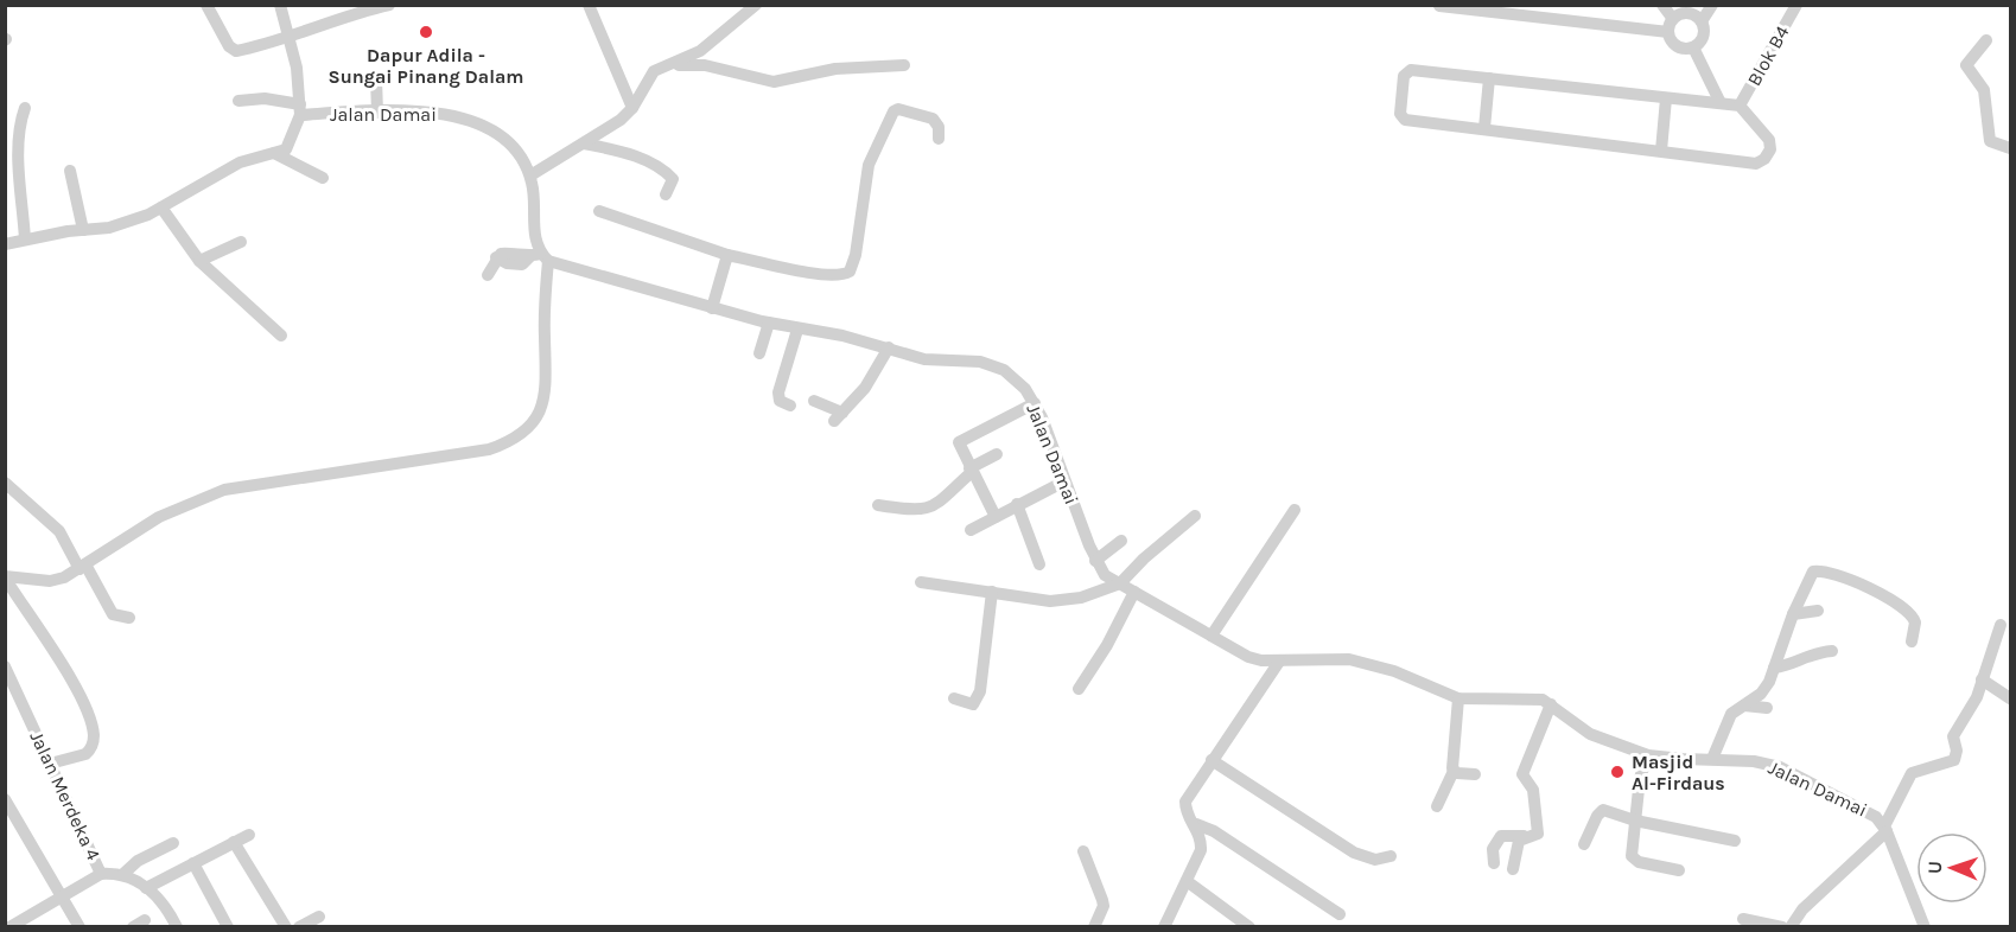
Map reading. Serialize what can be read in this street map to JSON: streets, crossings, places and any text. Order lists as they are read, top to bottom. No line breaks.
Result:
{"streets":{"street":["Blok B4","Jalan Damai","Jalan Merdeka 4"]},"places":["Dapur Adila - Sungai Pinang Dalam","Masjid Al-Firdaus"],"north":"left"}
